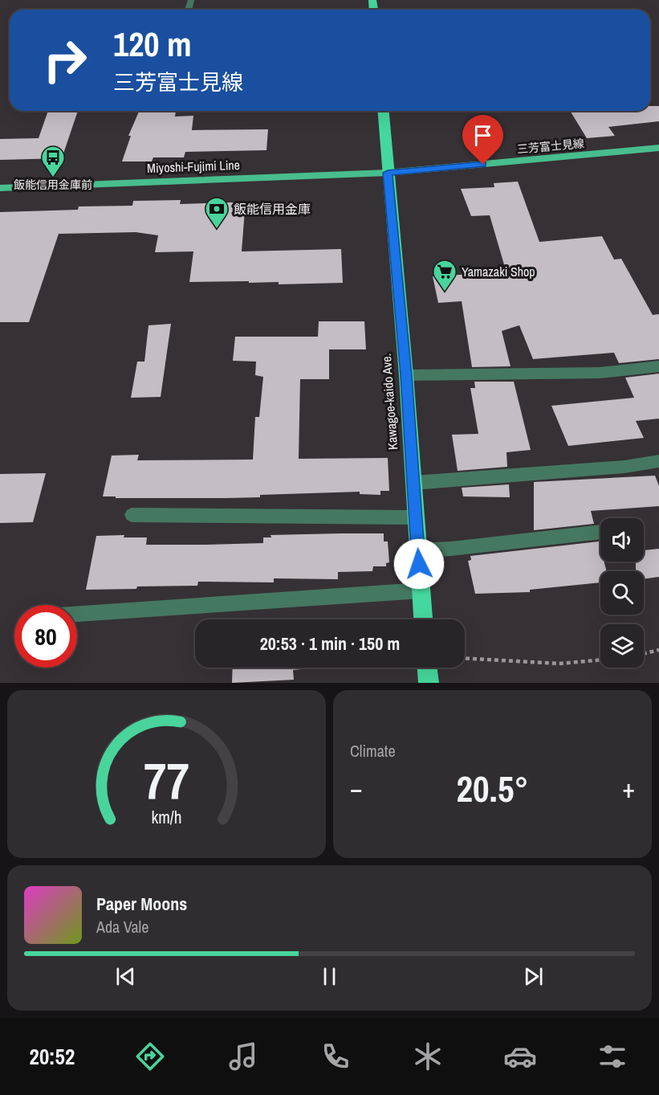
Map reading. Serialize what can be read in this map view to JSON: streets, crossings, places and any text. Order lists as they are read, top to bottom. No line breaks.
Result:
{"streets":{"highway":["Kawagoe-kaido Ave."],"main road":["三芳富士見線","Miyoshi-Fujimi Line"]},"crossings":[["三芳富士見線","Miyoshi-Fujimi Line"],["三芳富士見線","Kawagoe-kaido Ave."],["Miyoshi-Fujimi Line","Kawagoe-kaido Ave."]],"places":{"bus stop":["飯能信用金庫前"],"bank":["飯能信用金庫"],"supermarket":["Yamazaki Shop"]},"page":{"turn":["120 m","三芳富士見線"],"limit":"80","trip":"20:53 · 1 min · 150 m","tile":"Climate","heat":["−","20.5°","+"],"song":["Paper Moons","Ada Vale"],"tabs":"20:52","gauge":["77","km/h"]}}
